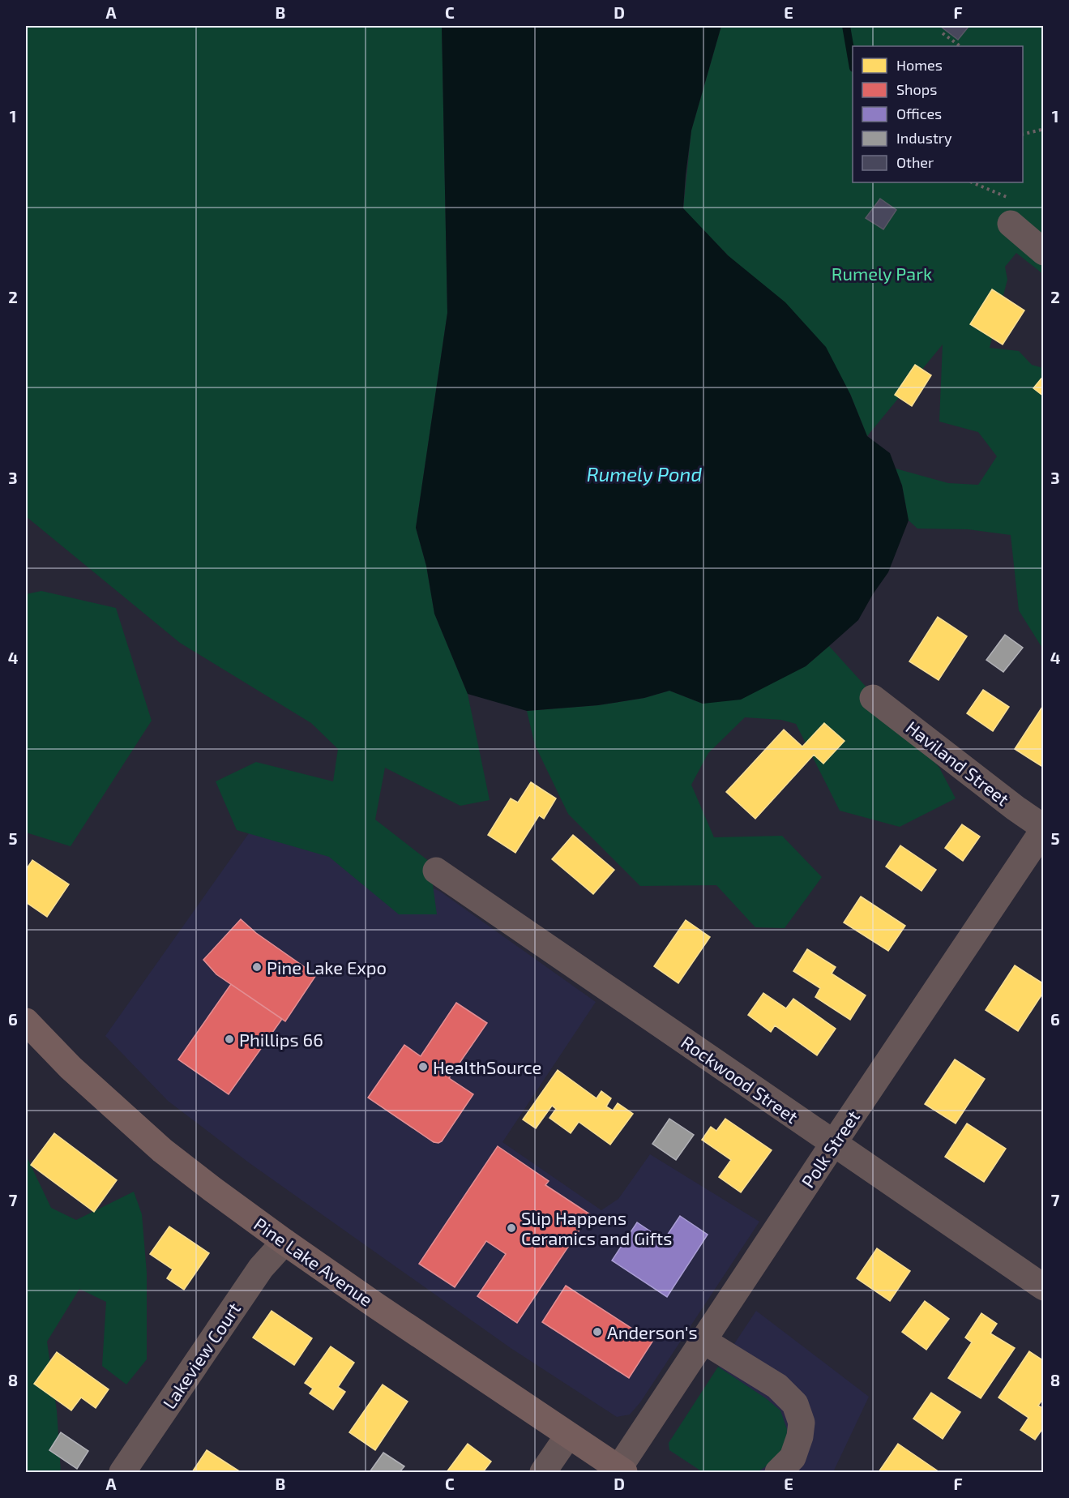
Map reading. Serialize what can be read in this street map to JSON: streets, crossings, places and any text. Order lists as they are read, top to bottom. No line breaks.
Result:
{"streets":{"main road":["Pine Lake Avenue"],"street":["Haviland Street","Rockwood Street","Polk Street","Lakeview Court"]},"crossings":[["Haviland Street","Polk Street"],["Rockwood Street","Polk Street"],["Polk Street","Pine Lake Avenue"],["Pine Lake Avenue","Lakeview Court"]],"water":["Rumely Pond"],"parks":["Rumely Park"],"places":["Pine Lake Expo","Phillips 66","HealthSource","Slip Happens Ceramics and Gifts","Anderson's"],"legend":["Homes","Shops","Offices","Industry","Other"],"grid":{"columns":["A","B","C","D","E","F"],"rows":["1","2","3","4","5","6","7","8"]}}
